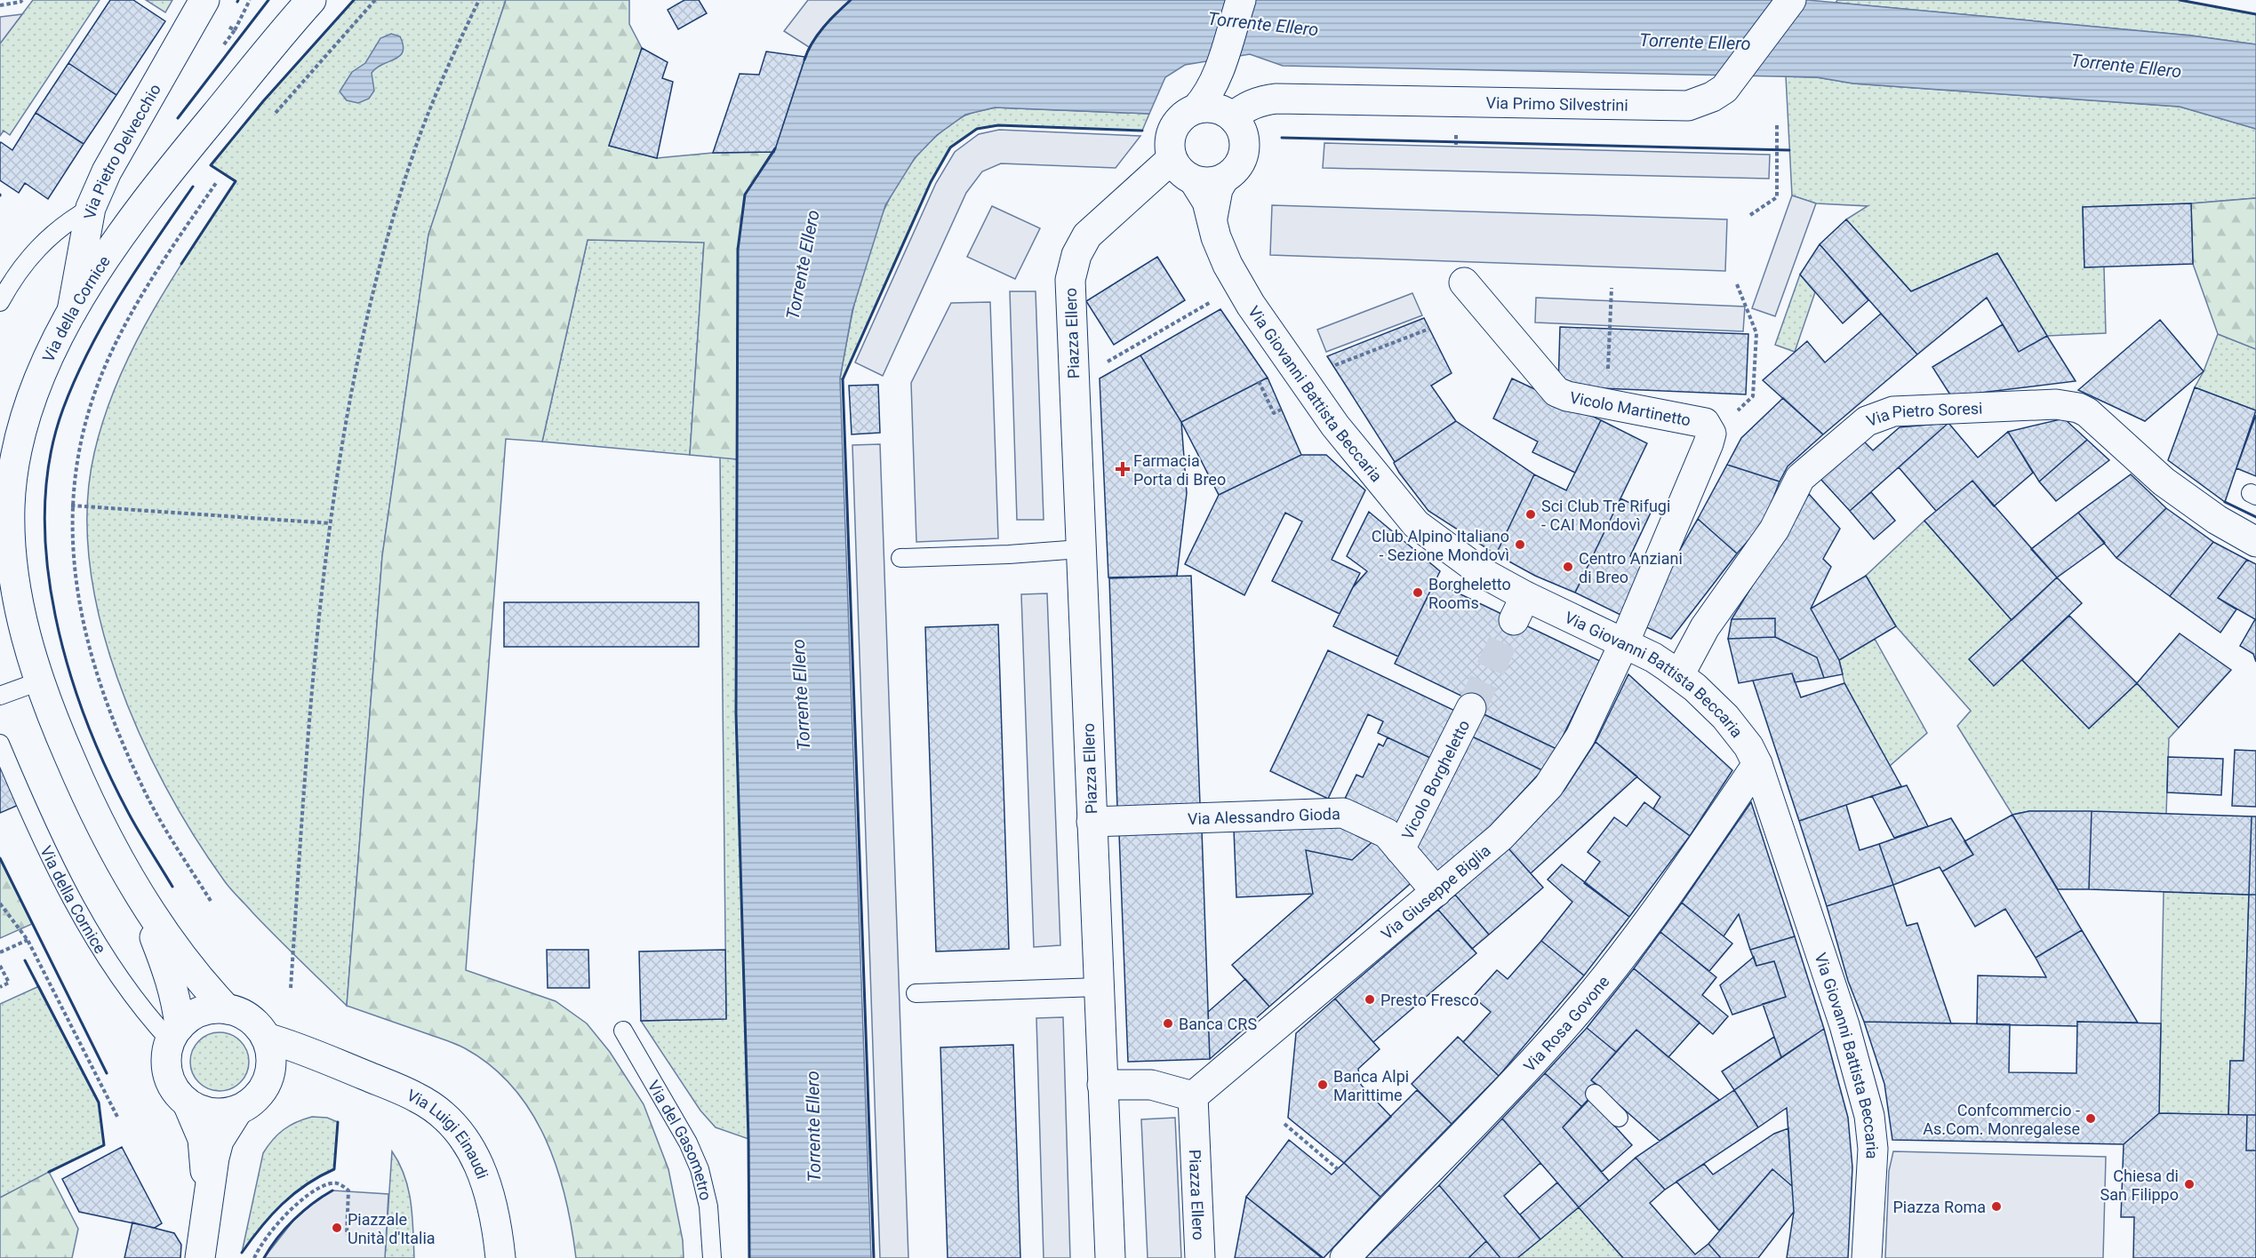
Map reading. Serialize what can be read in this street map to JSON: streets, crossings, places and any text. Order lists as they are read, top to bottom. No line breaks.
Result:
{"streets":{"street":["Via Primo Silvestrini","Via Pietro Delvecchio","Via della Cornice","Piazza Ellero","Via Giovanni Battista Beccaria","Vicolo Martinetto","Via Pietro Soresi","Vicolo Borgheletto","Via Alessandro Gioda","Via Giuseppe Biglia","Via Rosa Govone","Via Luigi Einaudi"],"lane":["Via del Gasometro"]},"crossings":[["Via Primo Silvestrini","Piazza Ellero"],["Via Primo Silvestrini","Via Giovanni Battista Beccaria"],["Via Pietro Delvecchio","Via della Cornice"],["Via della Cornice","Via Luigi Einaudi"],["Piazza Ellero","Via Giovanni Battista Beccaria"],["Piazza Ellero","Via Alessandro Gioda"],["Piazza Ellero","Via Giuseppe Biglia"],["Via Giovanni Battista Beccaria","Vicolo Martinetto"],["Via Giovanni Battista Beccaria","Via Pietro Soresi"],["Via Giovanni Battista Beccaria","Via Giuseppe Biglia"],["Via Giovanni Battista Beccaria","Via Rosa Govone"],["Vicolo Martinetto","Via Giuseppe Biglia"],["Vicolo Borgheletto","Via Alessandro Gioda"],["Via Alessandro Gioda","Via Giuseppe Biglia"]],"water":["Torrente Ellero"],"places":{"health":["Farmacia Porta di Breo"],"other":["Sci Club Tre Rifugi - CAI Mondovì","Club Alpino Italiano - Sezione Mondovì","Centro Anziani di Breo","Borgheletto Rooms","Presto Fresco","Banca CRS","Banca Alpi Marittime","Confcommercio - As.Com. Monregalese","Chiesa di San Filippo","Piazza Roma","Piazzale Unità d'Italia"]}}
